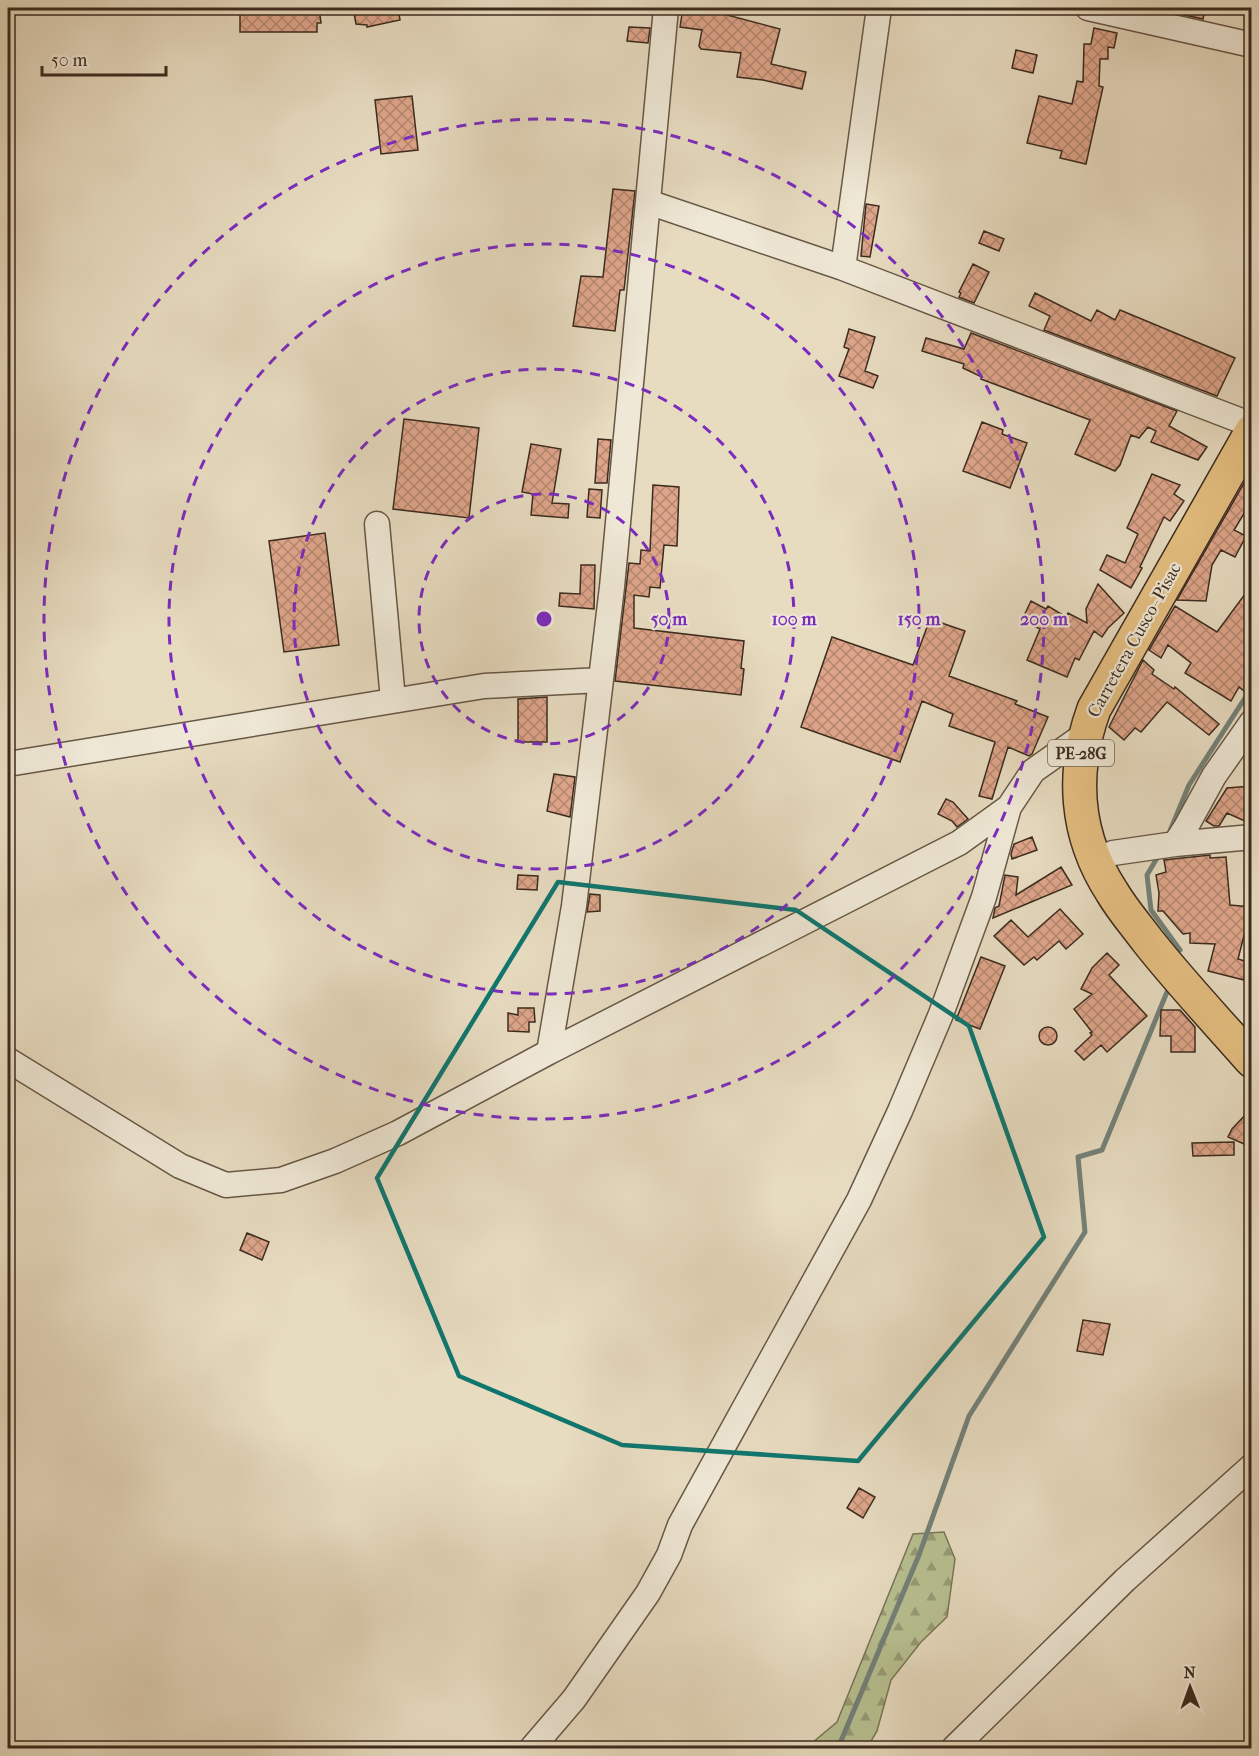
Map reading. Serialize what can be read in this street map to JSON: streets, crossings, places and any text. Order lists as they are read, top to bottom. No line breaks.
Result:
{"streets":{"highway":["Carretera Cusco- Pisac","PE-28G"]},"scale_bar":"50 m","north":"top","rings":["50 m","100 m","150 m","200 m"]}
